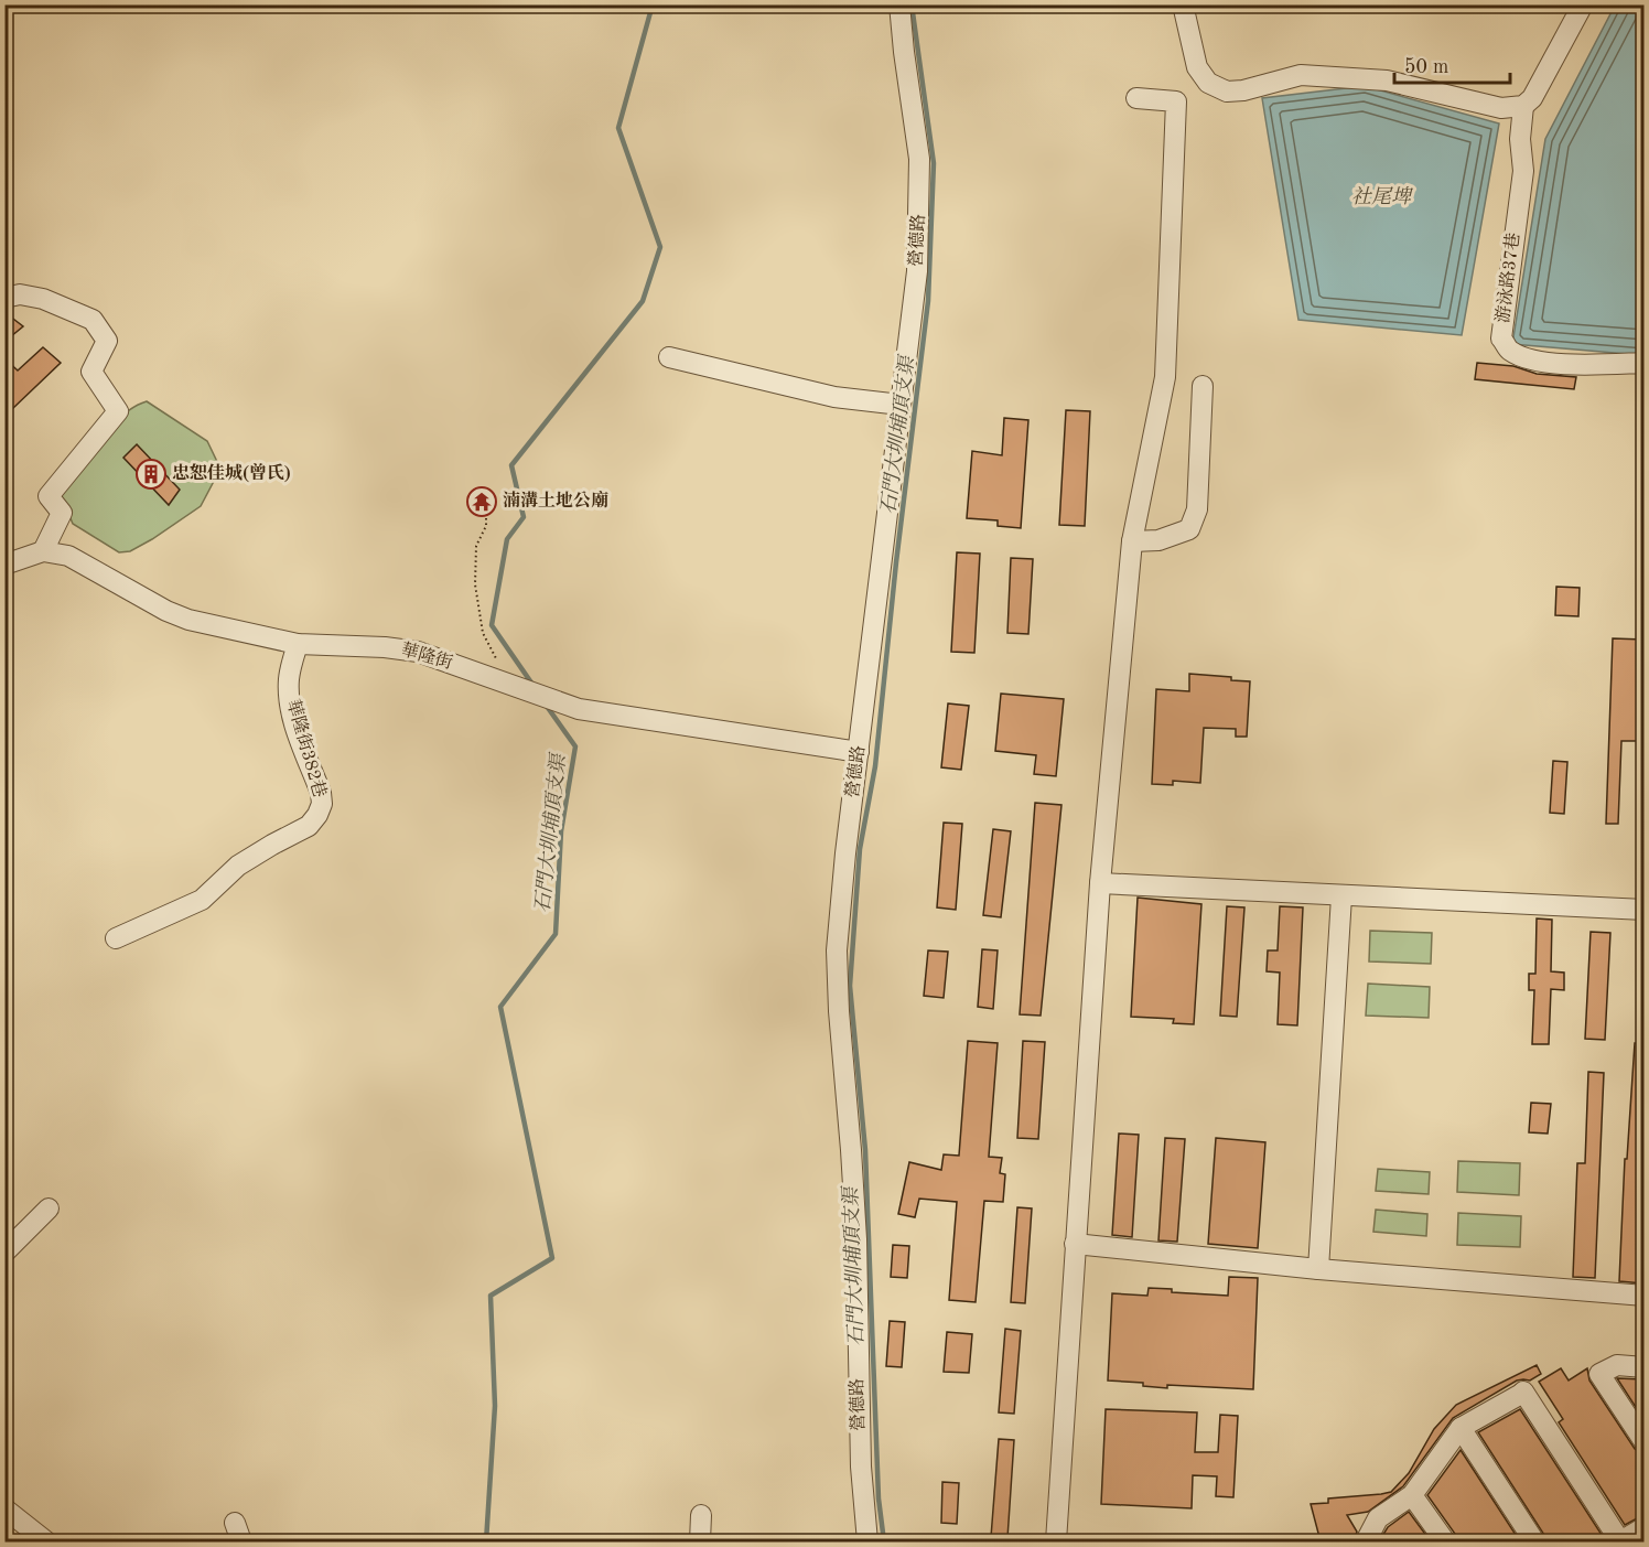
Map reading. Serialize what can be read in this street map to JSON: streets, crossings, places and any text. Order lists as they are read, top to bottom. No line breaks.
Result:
{"streets":{"street":["營德路","游泳路37巷","華隆街","華隆街382巷"]},"crossings":[["營德路","華隆街"],["華隆街","華隆街382巷"]],"water":["社尾埤","石門大圳埔頂支渠"],"places":{"building":["忠恕佳城(曾氏)"],"temple":["湳溝土地公廟"]},"scale_bar":"50 m"}
